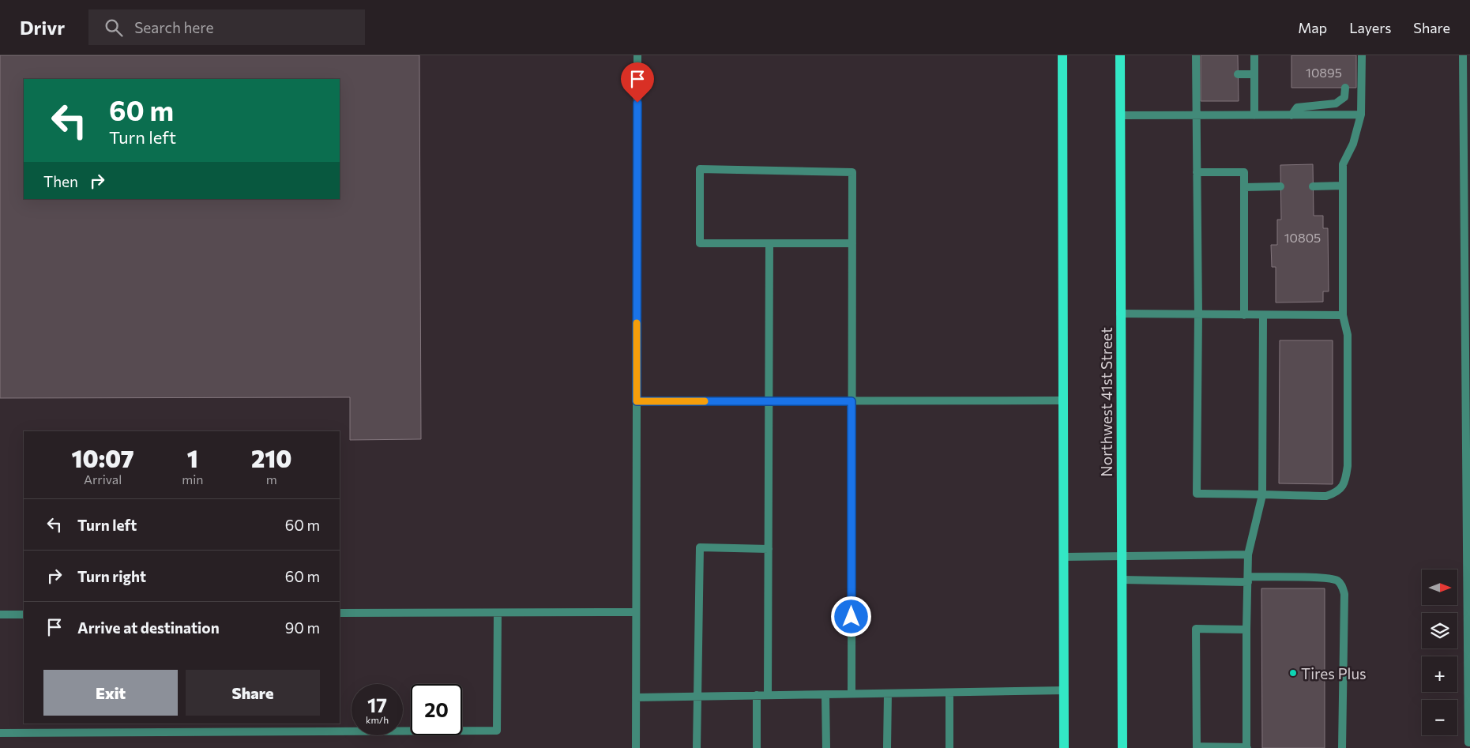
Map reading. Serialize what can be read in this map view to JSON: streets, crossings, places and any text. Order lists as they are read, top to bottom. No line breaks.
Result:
{"streets":{"main road":["Northwest 41st Street"]},"places":["Tires Plus"],"house_numbers":["10895","10805"],"north":"right","page":{"header":"Drivr","search":"Search here","nav":["Map","Layers","Share"],"turn":["60 m","Turn left"],"then":"Then","eta":["10:07","Arrival","1","min","210","m"],"list":[{"name":"Turn left","value":"60 m"},{"name":"Turn right","value":"60 m"},{"name":"Arrive at destination","value":"90 m"}],"map_buttons":["+","−"],"buttons":["Exit","Share"],"speed":"17 km/h","limit":"20"}}
